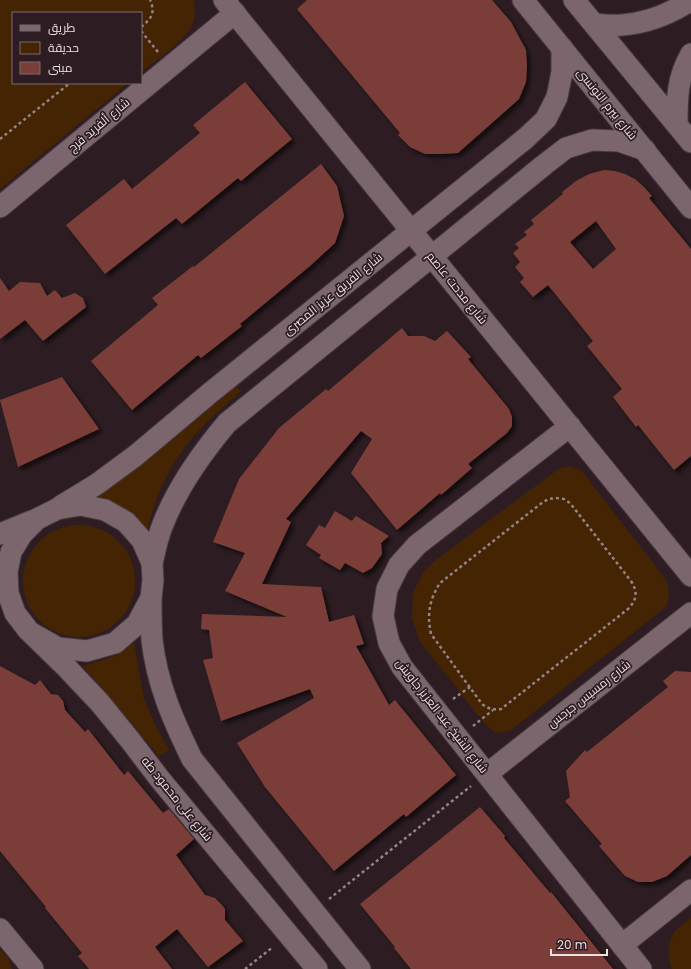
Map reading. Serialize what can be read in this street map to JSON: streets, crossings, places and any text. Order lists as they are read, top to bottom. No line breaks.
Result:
{"streets":{"street":["شارع بيرم التونسى","شارع ألفريد فرج","شارع مدحت عاصم","شارع الفريق عزيز المصرى","شارع رمسيس جرجس","شارع الشيخ عبد العزيز جاويش","شارع على محمود طه"]},"crossings":[["شارع بيرم التونسى","شارع الفريق عزيز المصرى"],["شارع ألفريد فرج","شارع مدحت عاصم"],["شارع مدحت عاصم","شارع الفريق عزيز المصرى"],["شارع مدحت عاصم","شارع الشيخ عبد العزيز جاويش"],["شارع رمسيس جرجس","شارع الشيخ عبد العزيز جاويش"]],"legend":["طريق","حديقة","مبنى"],"scale_bar":"20 m"}
